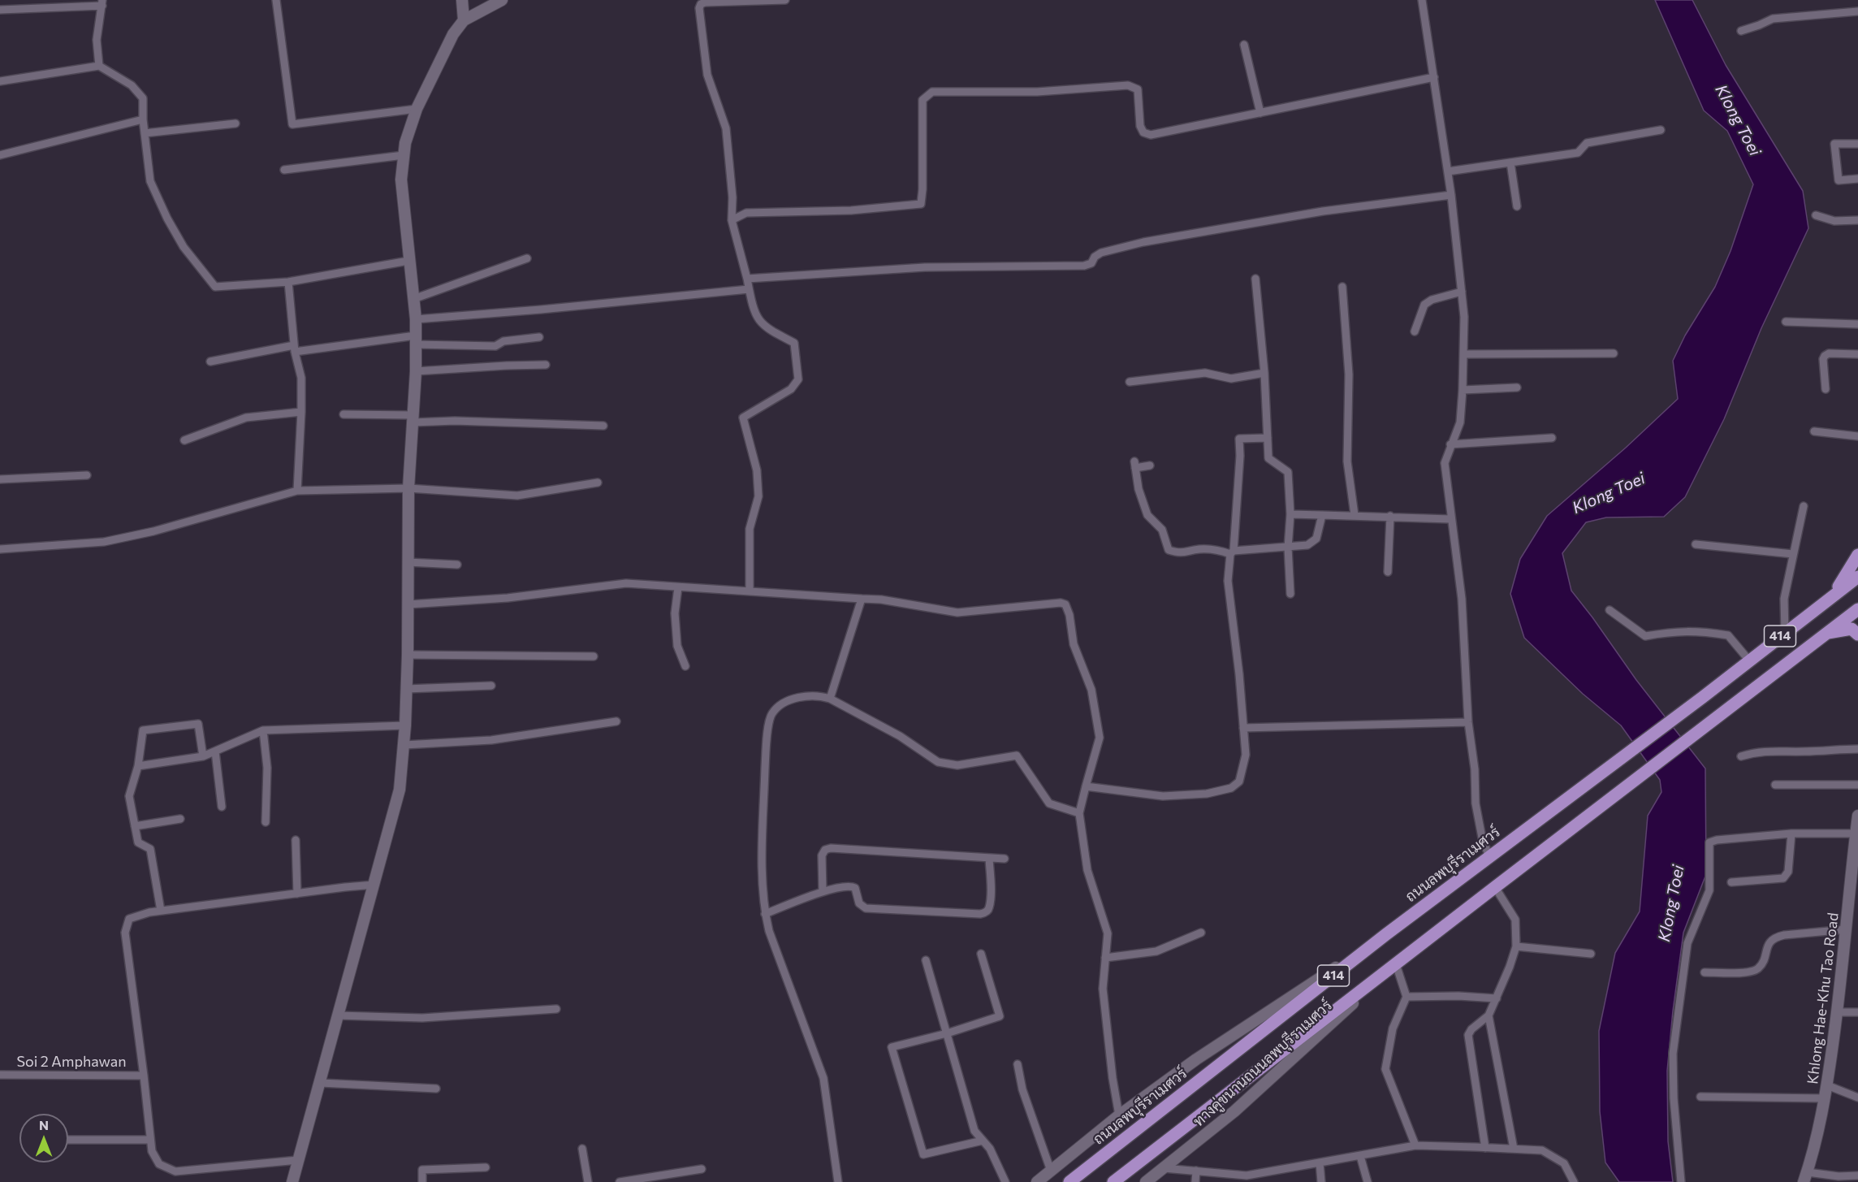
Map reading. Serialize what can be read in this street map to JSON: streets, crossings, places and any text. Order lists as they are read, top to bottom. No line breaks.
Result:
{"streets":{"main road":["414","ถนนลพบุรีราเมศวร์"],"street":["Khlong Hae-Khu Tao Road","Soi 2 Amphawan","ทางคู่ขนานถนนลพบุรีราเมศวร์"]},"crossings":[["414","ทางคู่ขนานถนนลพบุรีราเมศวร์"],["ถนนลพบุรีราเมศวร์","ทางคู่ขนานถนนลพบุรีราเมศวร์"]],"water":["Klong Toei"],"north":"top"}
